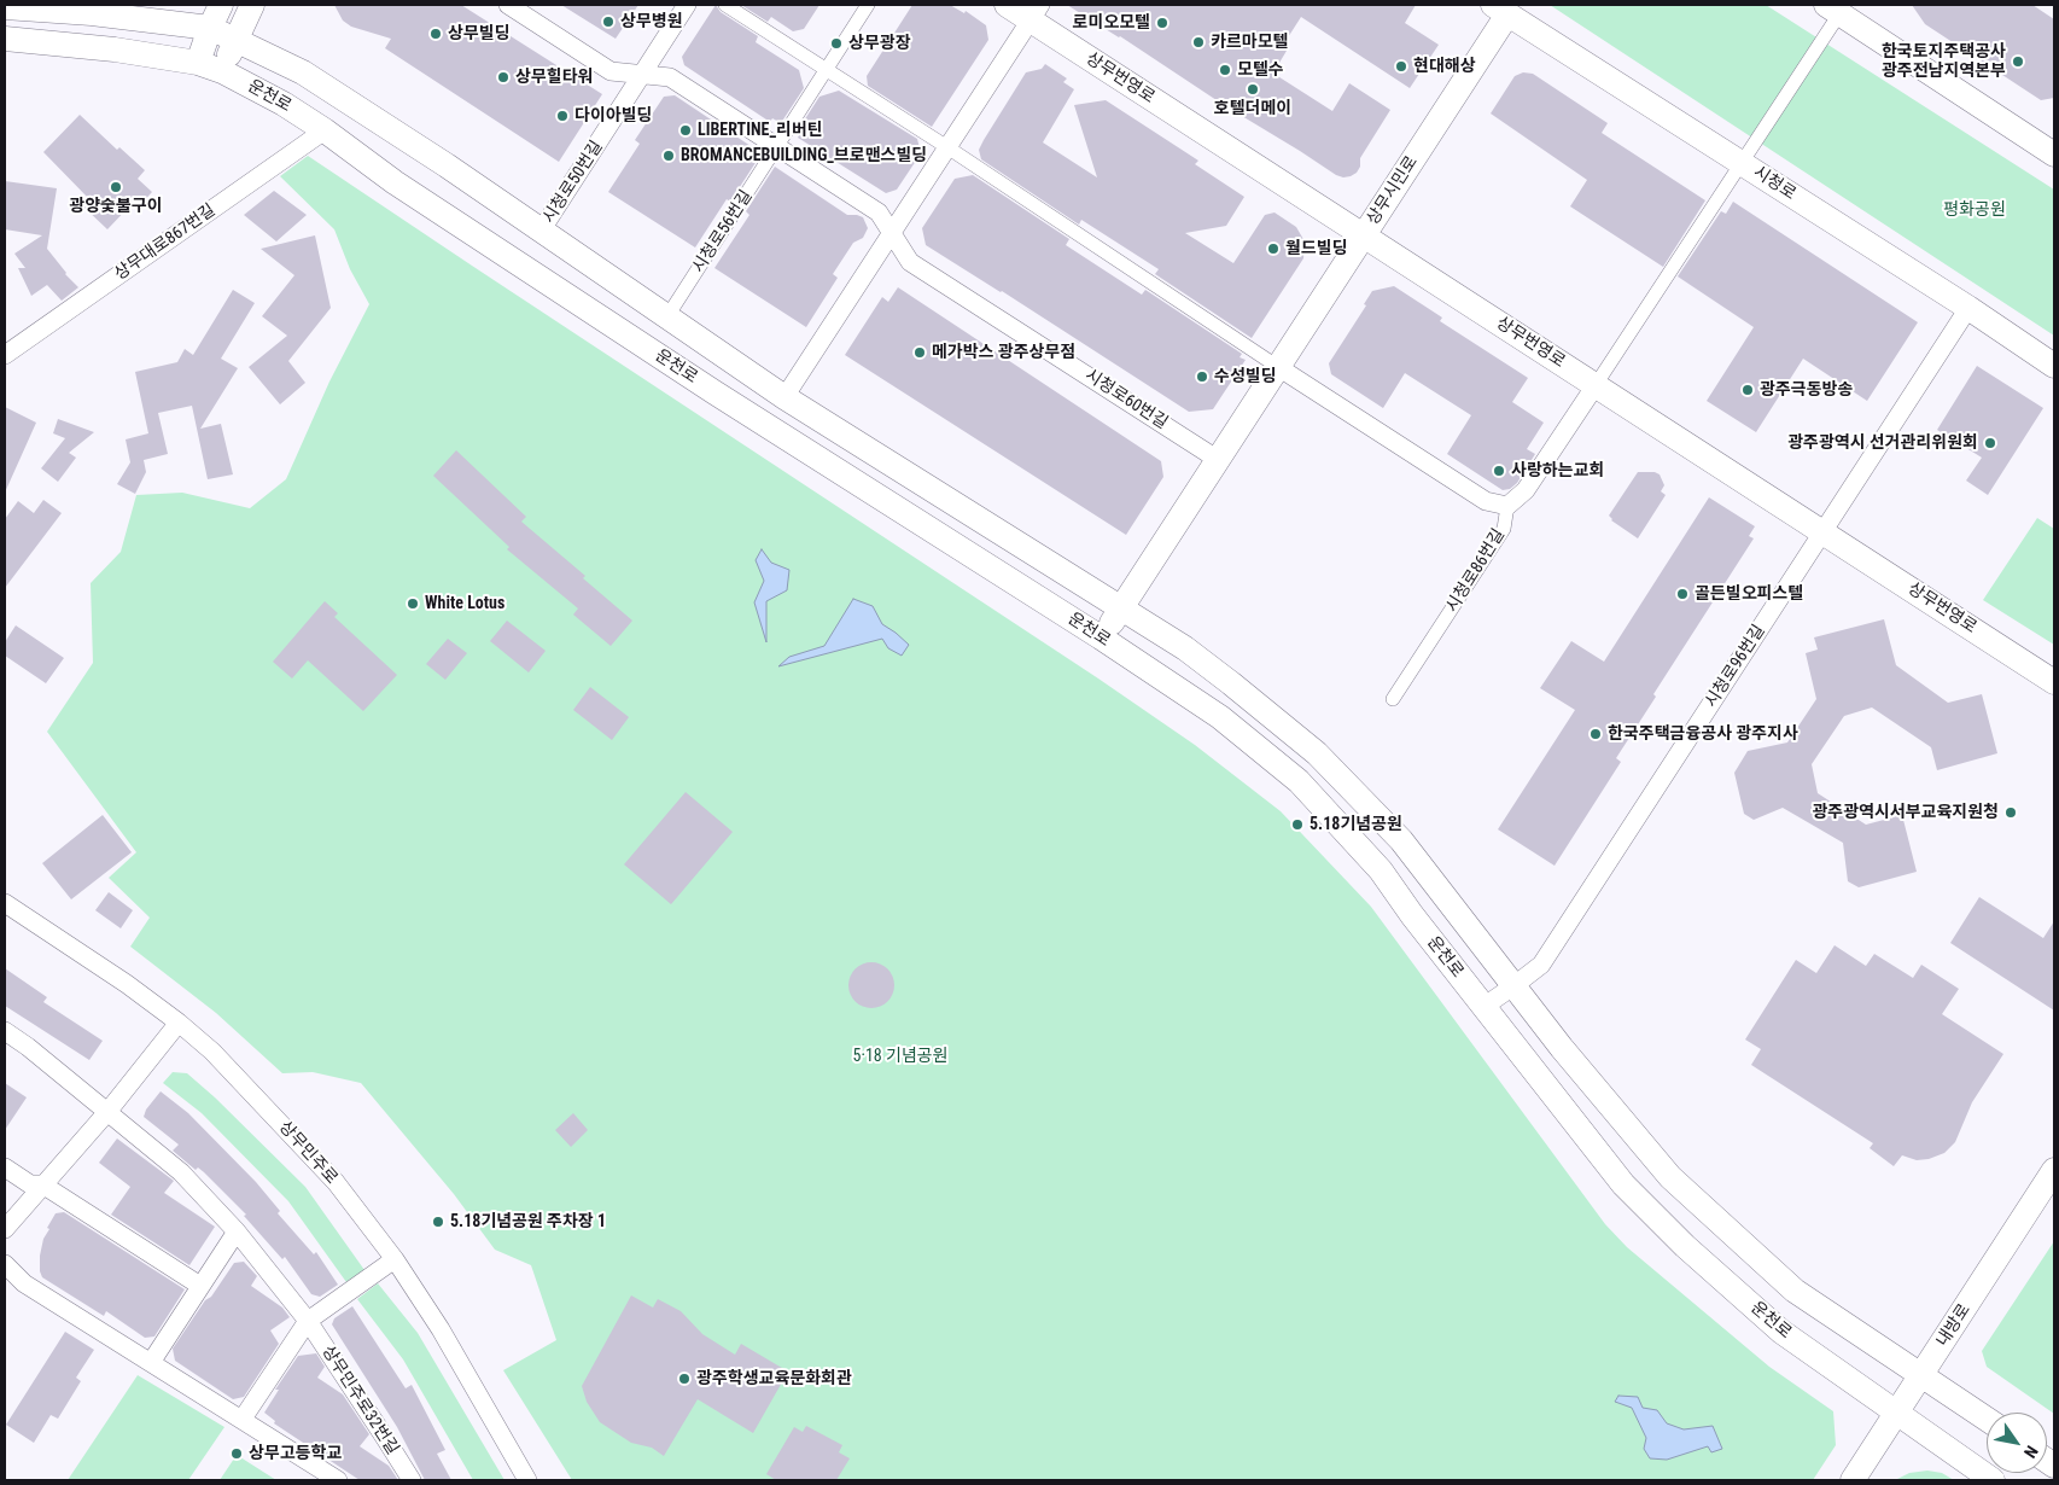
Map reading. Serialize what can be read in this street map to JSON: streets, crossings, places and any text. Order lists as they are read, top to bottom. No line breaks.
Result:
{"streets":{"street":["상무번영로","운천로","시청로50번길","시청로","상무시민로","시청로56번길","상무대로867번길","시청로60번길","시청로86번길","시청로96번길","상무민주로","내방로","상무민주로32번길"]},"crossings":[["상무번영로","상무시민로"],["상무번영로","시청로96번길"],["운천로","시청로50번길"],["운천로","상무시민로"],["운천로","시청로56번길"],["운천로","상무대로867번길"],["운천로","시청로96번길"],["운천로","내방로"],["시청로","상무시민로"],["시청로","시청로96번길"],["상무시민로","시청로60번길"]],"parks":["평화공원","5·18 기념공원"],"places":["상무병원","로미오모텔","상무빌딩","카르마모텔","상무광장","한국토지주택공사 광주전남지역본부","현대해상","모텔수","상무힐타워","호텔더메이","다이아빌딩","LIBERTINE_리버틴","BROMANCEBUILDING_브로맨스빌딩","광양숯불구이","월드빌딩","메가박스 광주상무점","수성빌딩","광주극동방송","광주광역시 선거관리위원회","사랑하는교회","골든빌오피스텔","White Lotus","한국주택금융공사 광주지사","광주광역시서부교육지원청","5.18기념공원","5.18기념공원 주차장 1","광주학생교육문화회관","상무고등학교"],"north":"bottom right"}
